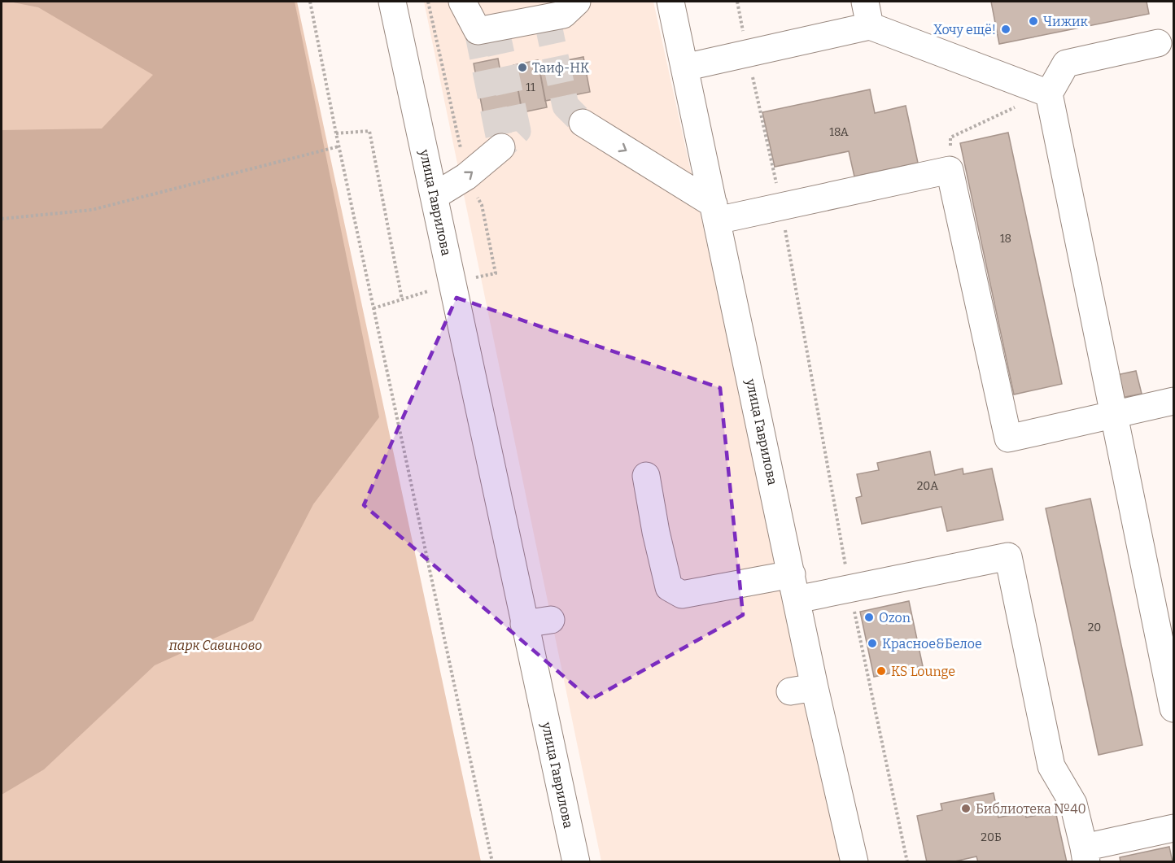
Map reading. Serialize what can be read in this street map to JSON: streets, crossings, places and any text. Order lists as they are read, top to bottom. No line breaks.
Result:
{"streets":{"main road":["улица Гаврилова"]},"parks":["парк Савиново"],"places":["Чижик","Хочу ещё!","Таиф-НК","Ozon","Красное&Белое","KS Lounge","Библиотека №40"],"house_numbers":["11","18А","18","20А","20","20Б"]}
